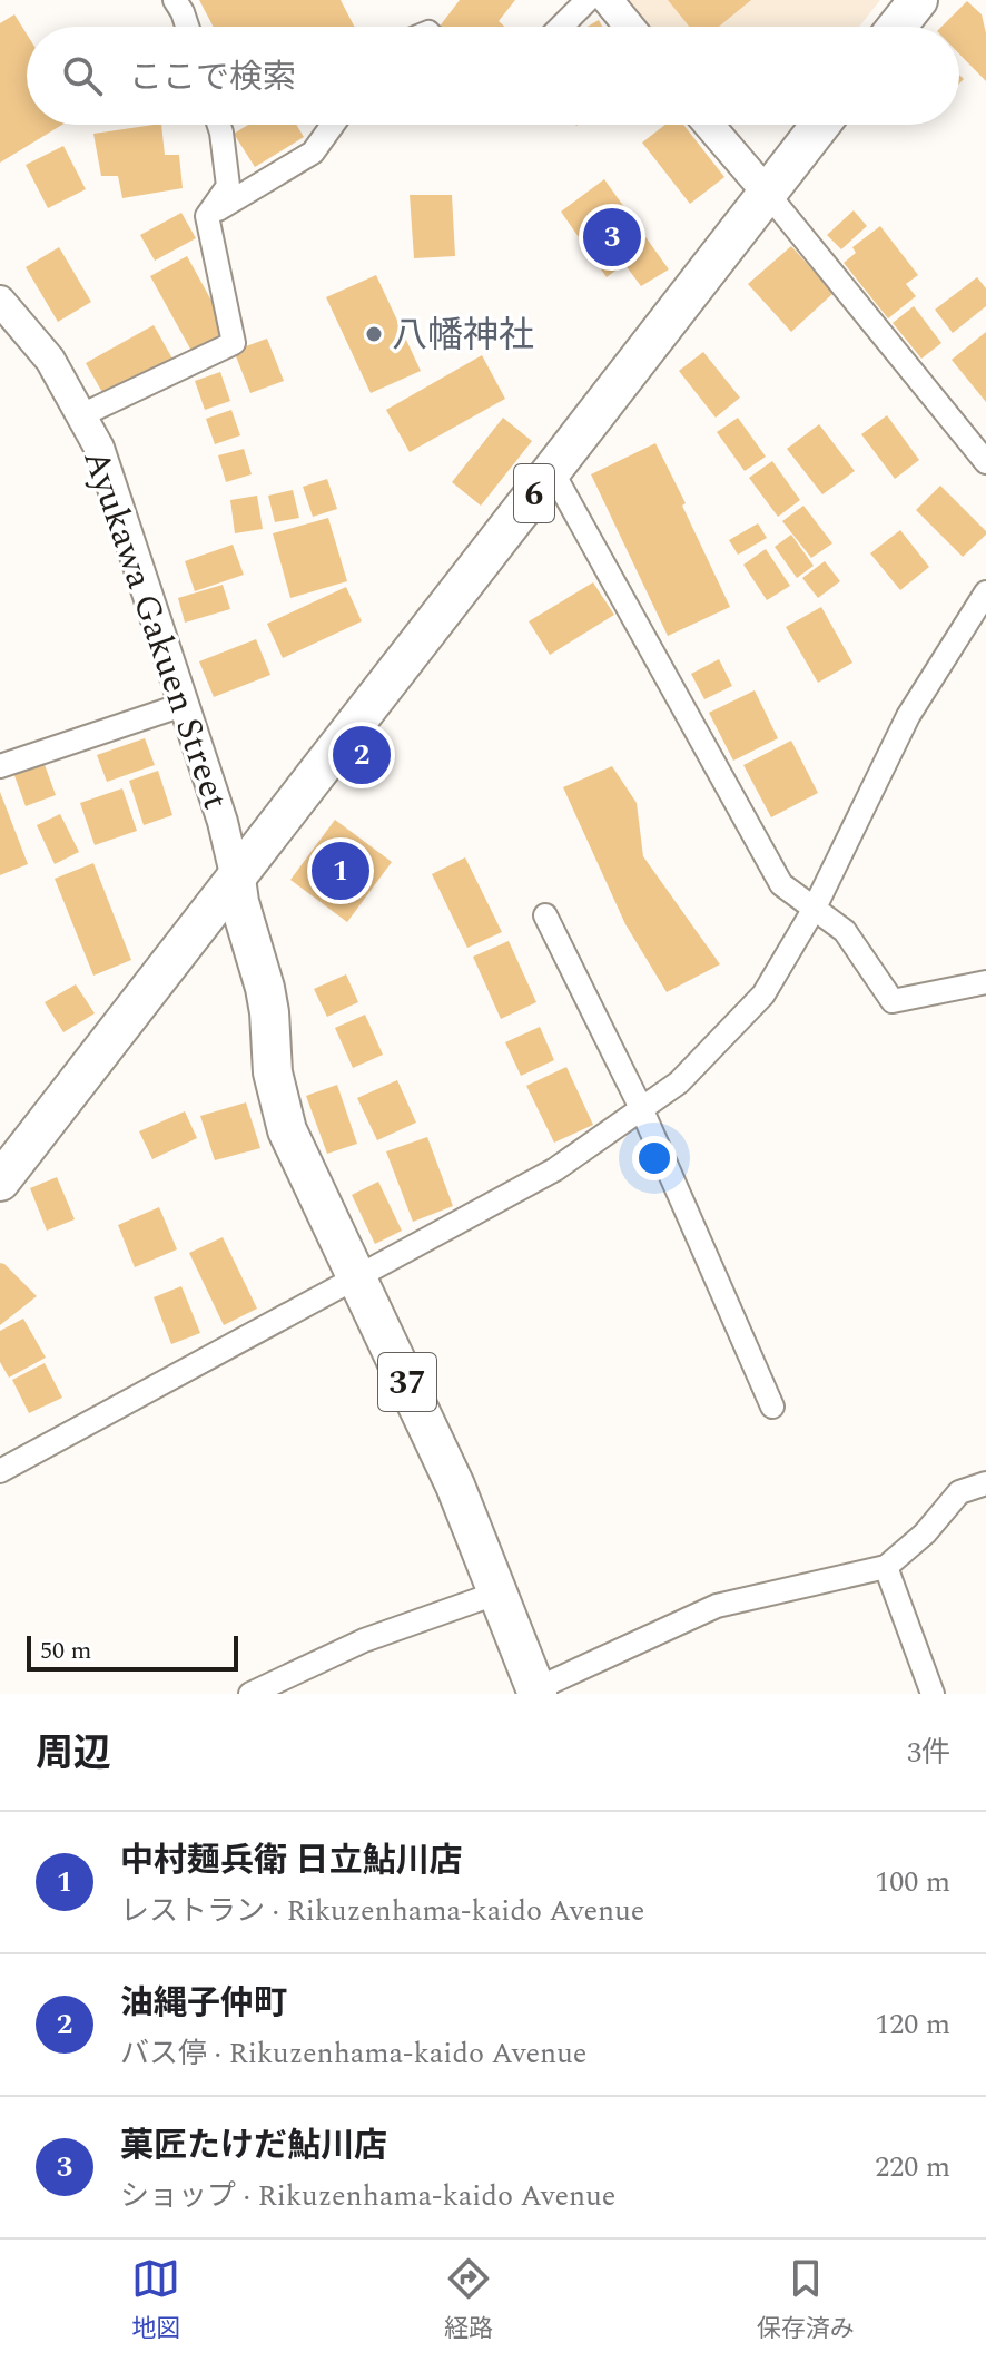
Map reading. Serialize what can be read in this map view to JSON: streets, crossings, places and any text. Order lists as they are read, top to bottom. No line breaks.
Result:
{"streets":{"main road":["6","37"],"street":["Ayukawa Gakuen Street"]},"crossings":[["6","Ayukawa Gakuen Street"],["6","37"],["Ayukawa Gakuen Street","37"]],"places":["八幡神社"],"scale_bar":"50 m","page":{"search":"ここで検索","pins":["3","2","1"],"scale":"50 m","heading":["周辺","3件"],"list":[{"mark":"1","name":"中村麺兵衛 日立鮎川店","note":"レストラン · Rikuzenhama-kaido Avenue","value":"100 m"},{"mark":"2","name":"油縄子仲町","note":"バス停 · Rikuzenhama-kaido Avenue","value":"120 m"},{"mark":"3","name":"菓匠たけだ鮎川店","note":"ショップ · Rikuzenhama-kaido Avenue","value":"220 m"}],"nav":["地図","経路","保存済み"]}}
